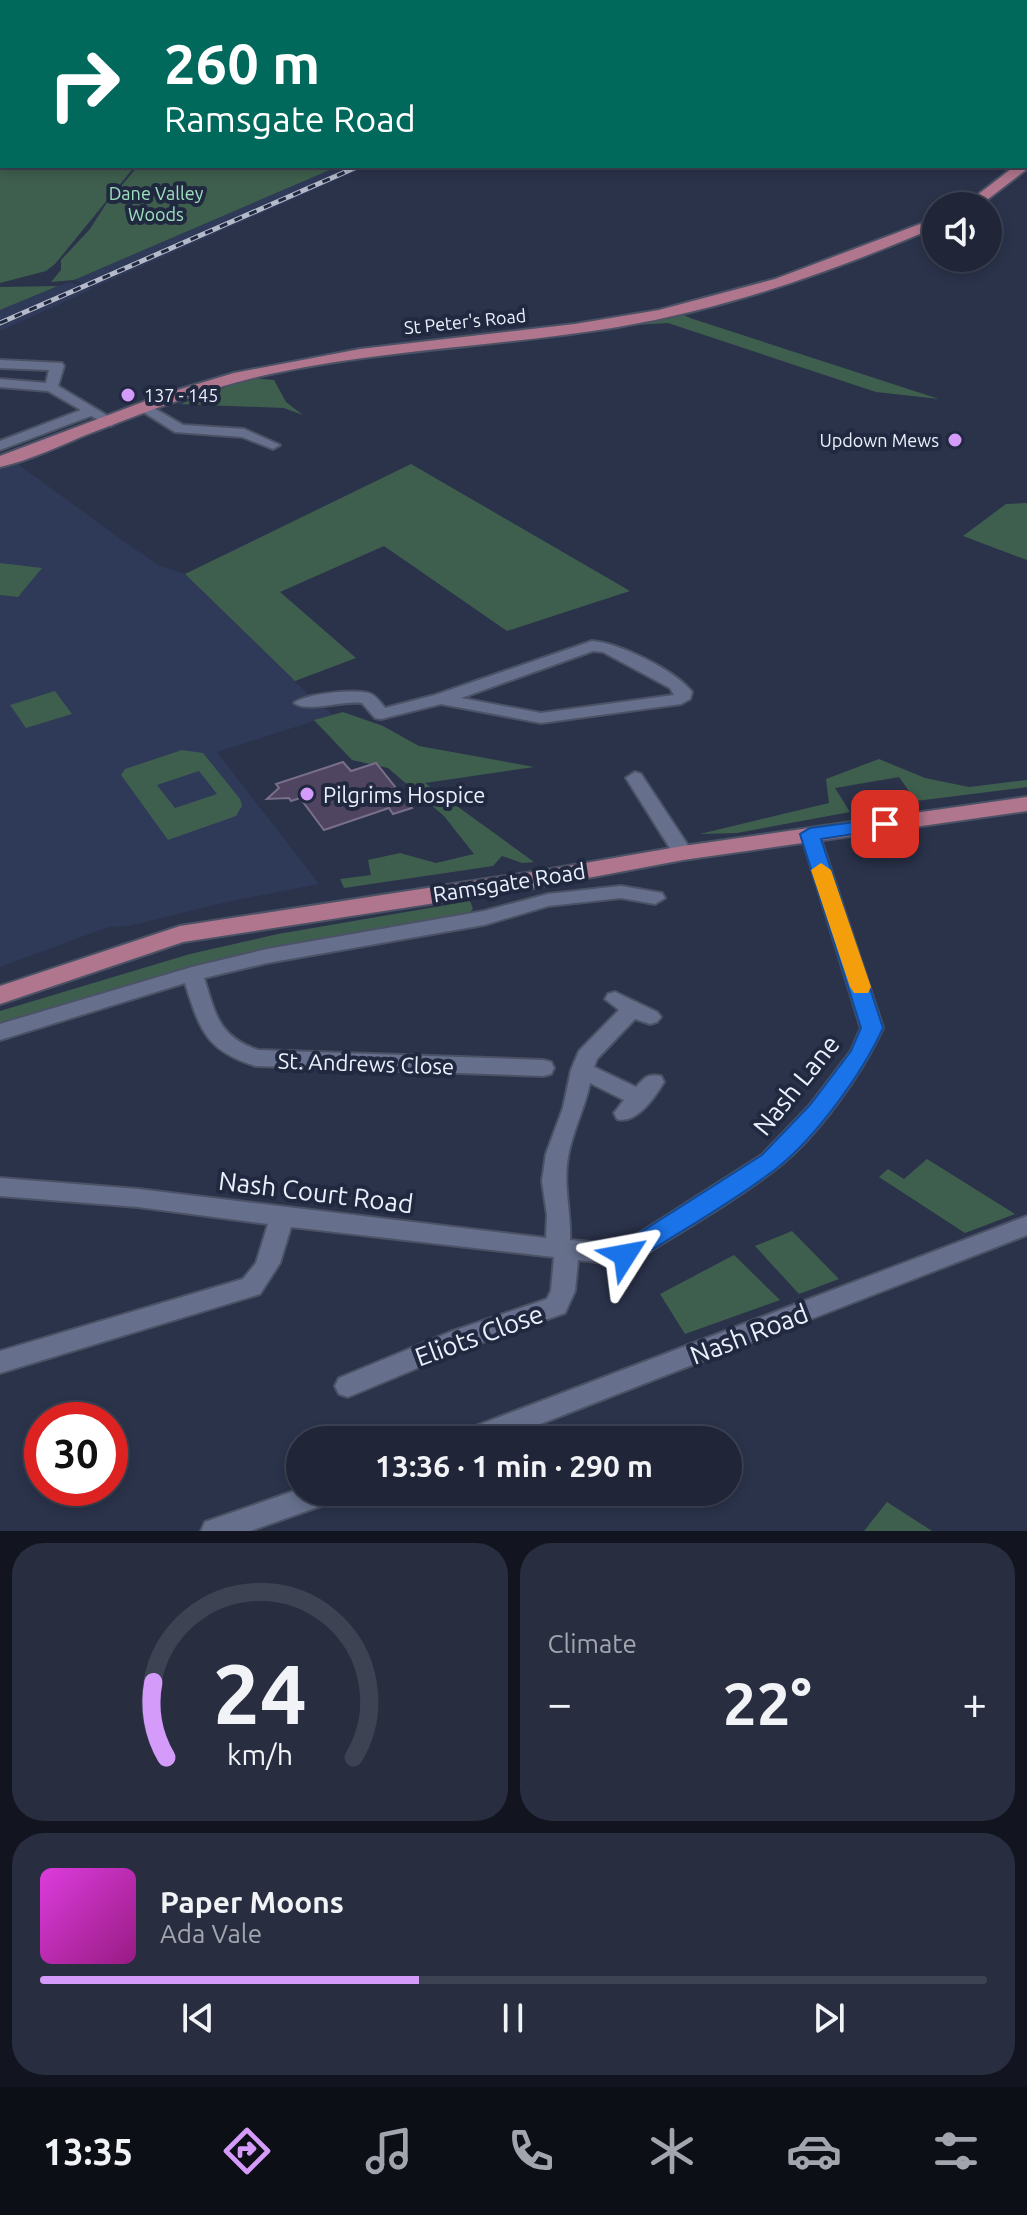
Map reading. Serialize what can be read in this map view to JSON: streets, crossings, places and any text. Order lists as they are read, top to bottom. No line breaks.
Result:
{"streets":{"main road":["St Peter's Road","Ramsgate Road"],"street":["St. Andrews Close","Nash Lane","Nash Court Road","Nash Road","Eliots Close"]},"crossings":[["Ramsgate Road","St. Andrews Close"],["Ramsgate Road","Nash Lane"],["Nash Lane","Nash Court Road"],["Nash Court Road","Eliots Close"]],"parks":["Dane Valley Woods"],"places":["137 - 145","Updown Mews","Pilgrims Hospice"],"page":{"turn":["260 m","Ramsgate Road"],"limit":"30","trip":"13:36 · 1 min · 290 m","tile":"Climate","heat":["−","22°","+"],"song":["Paper Moons","Ada Vale"],"tabs":"13:35","gauge":["24","km/h"]}}
